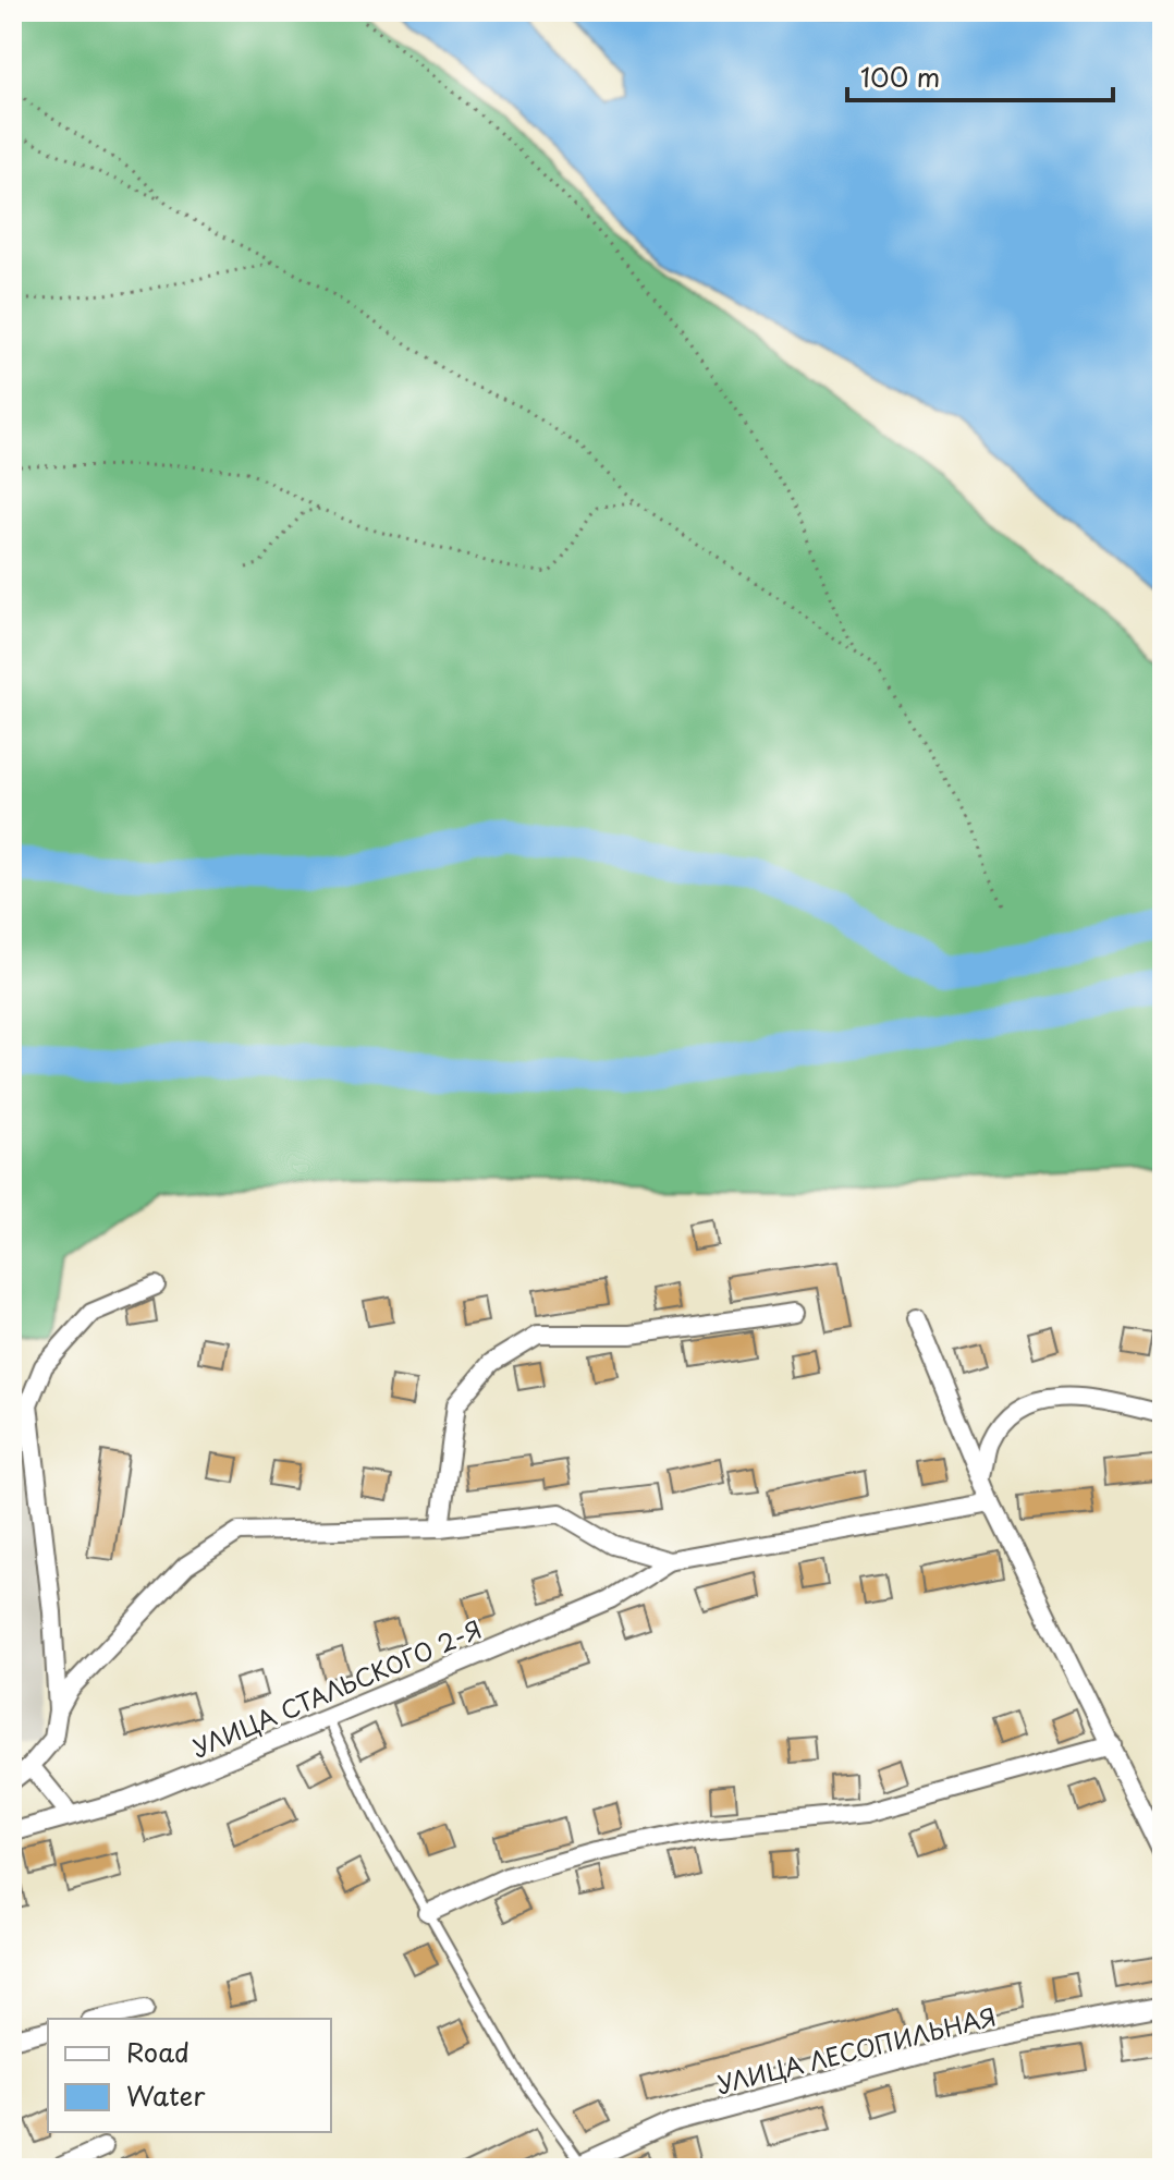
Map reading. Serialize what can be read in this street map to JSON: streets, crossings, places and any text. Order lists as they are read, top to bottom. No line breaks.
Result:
{"streets":{"street":["УЛИЦА СТАЛЬСКОГО 2-Я","УЛИЦА ЛЕСОПИЛЬНАЯ"]},"legend":["Road","Water"],"scale_bar":"100 m"}
